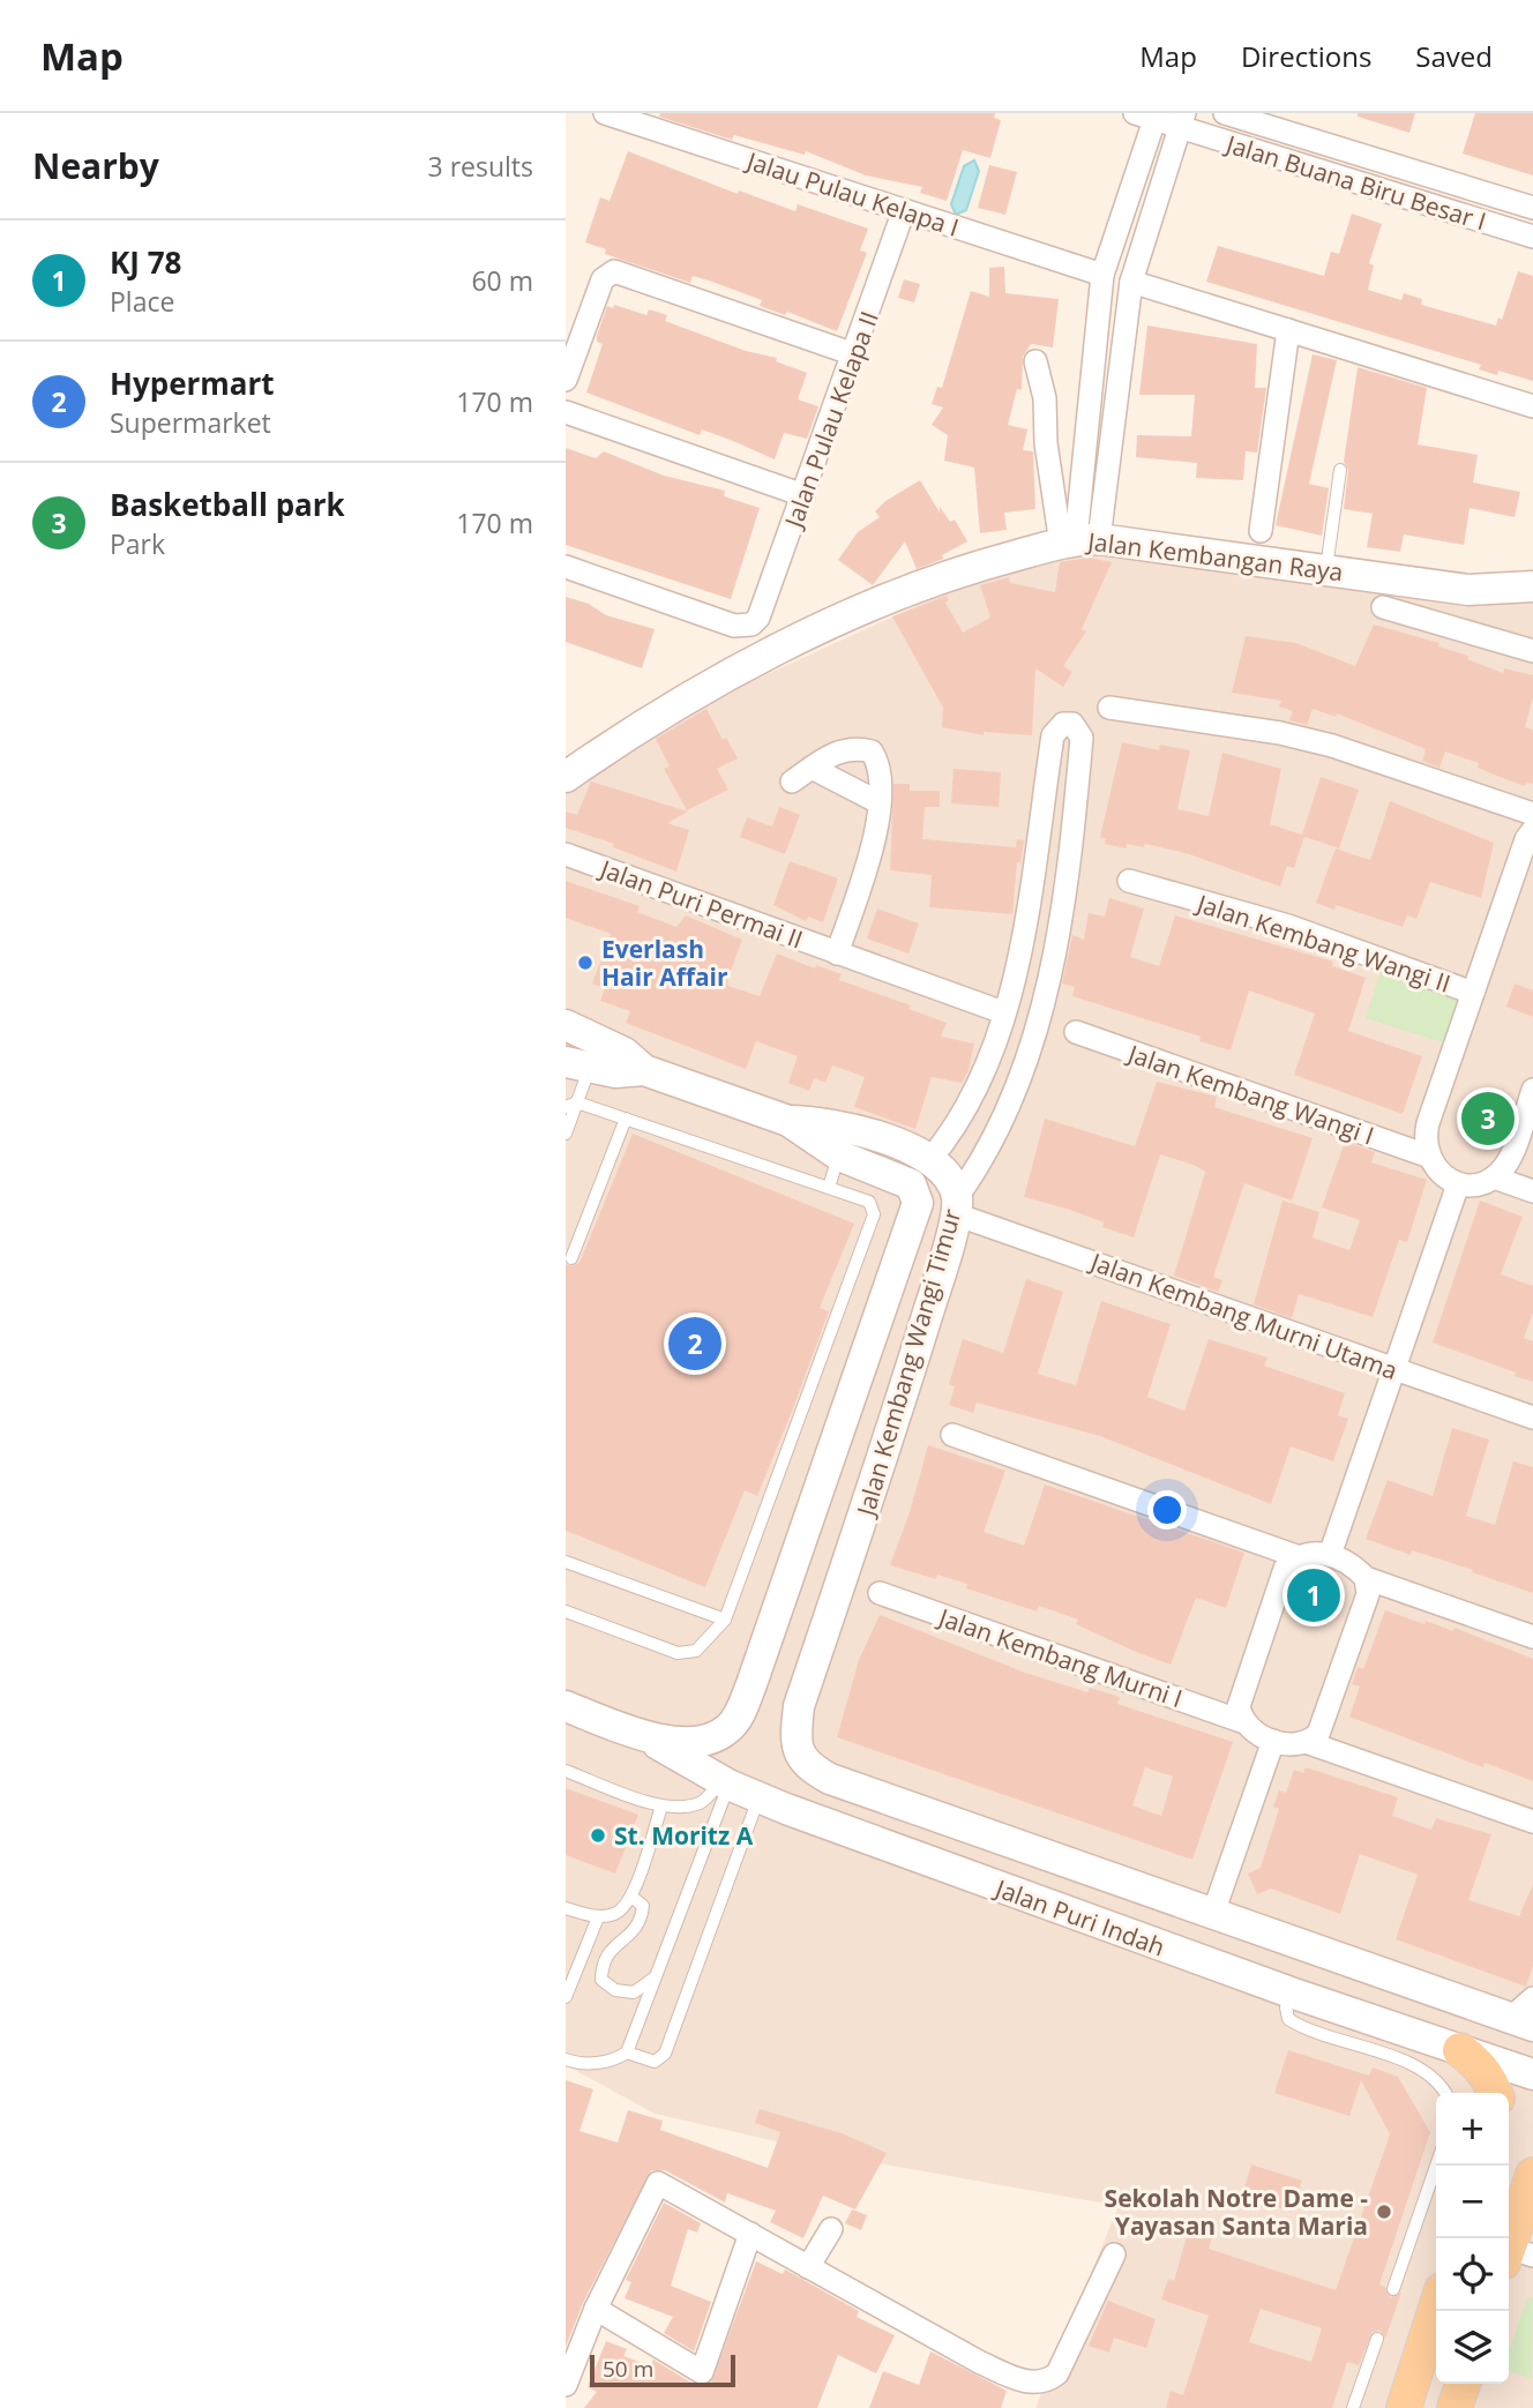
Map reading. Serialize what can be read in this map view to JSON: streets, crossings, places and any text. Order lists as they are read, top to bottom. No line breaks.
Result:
{"streets":{"main road":["Jalan Kembangan Raya","Jalan Kembang Wangi Timur","Jalan Puri Indah"],"street":["Jalan Buana Biru Besar I","Jalau Pulau Kelapa I","Jalan Pulau Kelapa II","Jalan Puri Permai II","Jalan Kembang Wangi II","Jalan Kembang Wangi I","Jalan Kembang Murni Utama","Jalan Kembang Murni I"]},"crossings":[["Jalau Pulau Kelapa I","Jalan Pulau Kelapa II"],["Jalan Puri Permai II","Jalan Kembang Wangi Timur"],["Jalan Kembang Murni Utama","Jalan Kembang Wangi Timur"],["Jalan Kembang Wangi Timur","Jalan Puri Indah"]],"places":["Everlash Hair Affair","St. Moritz A","Sekolah Notre Dame - Yayasan Santa Maria"],"scale_bar":"50 m","page":{"header":"Map","nav":["Map","Directions","Saved"],"heading":["Nearby","3 results"],"list":[{"mark":"1","name":"KJ 78","note":"Place","value":"60 m"},{"mark":"2","name":"Hypermart","note":"Supermarket","value":"170 m"},{"mark":"3","name":"Basketball park","note":"Park","value":"170 m"}],"pins":["3","2","1"],"map_buttons":["+","−"],"scale":"50 m"}}
